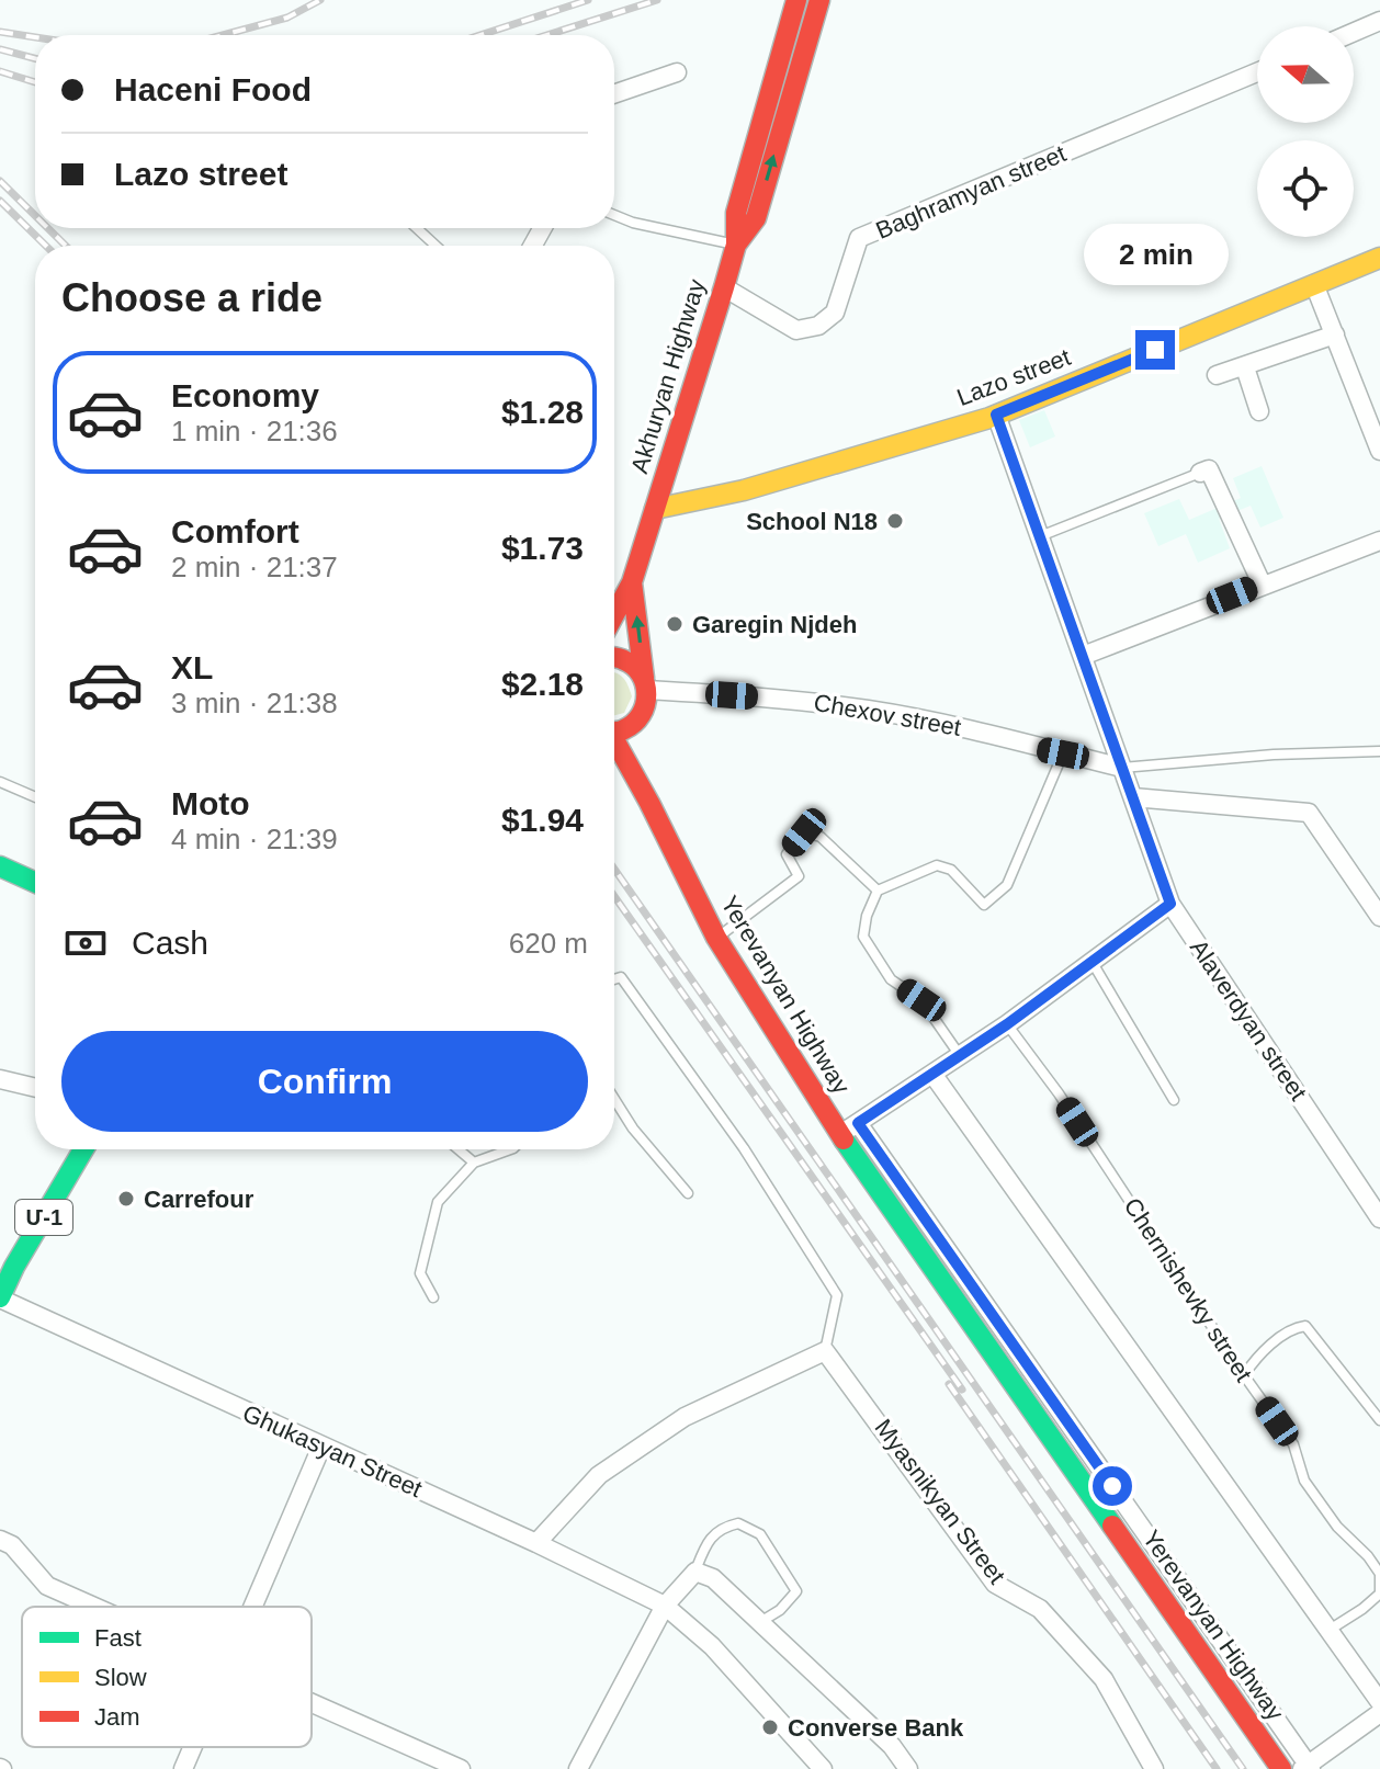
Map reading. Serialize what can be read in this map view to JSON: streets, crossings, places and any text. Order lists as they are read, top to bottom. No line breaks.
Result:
{"streets":{"main road":["Akhuryan Highway","Lazo street","Yerevanyan Highway","Մ-1"],"street":["Baghramyan street","Chexov street","Alaverdyan street","Ghukasyan Street","Myasnikyan Street"],"lane":["Chernishevky street"]},"crossings":[["Baghramyan street","Akhuryan Highway"],["Akhuryan Highway","Lazo street"],["Akhuryan Highway","Chexov street"],["Akhuryan Highway","Yerevanyan Highway"],["Lazo street","Alaverdyan street"],["Chexov street","Yerevanyan Highway"],["Chexov street","Alaverdyan street"],["Մ-1","Ghukasyan Street"]],"places":["School N18","Garegin Njdeh","Carrefour","Converse Bank"],"legend":["Fast","Slow","Jam"],"north":"left","page":{"banner":["Haceni Food","Lazo street"],"bubble":"2 min","heading":"Choose a ride","list":[{"name":"Economy","note":"1 min · 21:36","value":"$1.28"},{"name":"Comfort","note":"2 min · 21:37","value":"$1.73"},{"name":"XL","note":"3 min · 21:38","value":"$2.18"},{"name":"Moto","note":"4 min · 21:39","value":"$1.94"}],"pay":["Cash","620 m"],"buttons":"Confirm"}}
